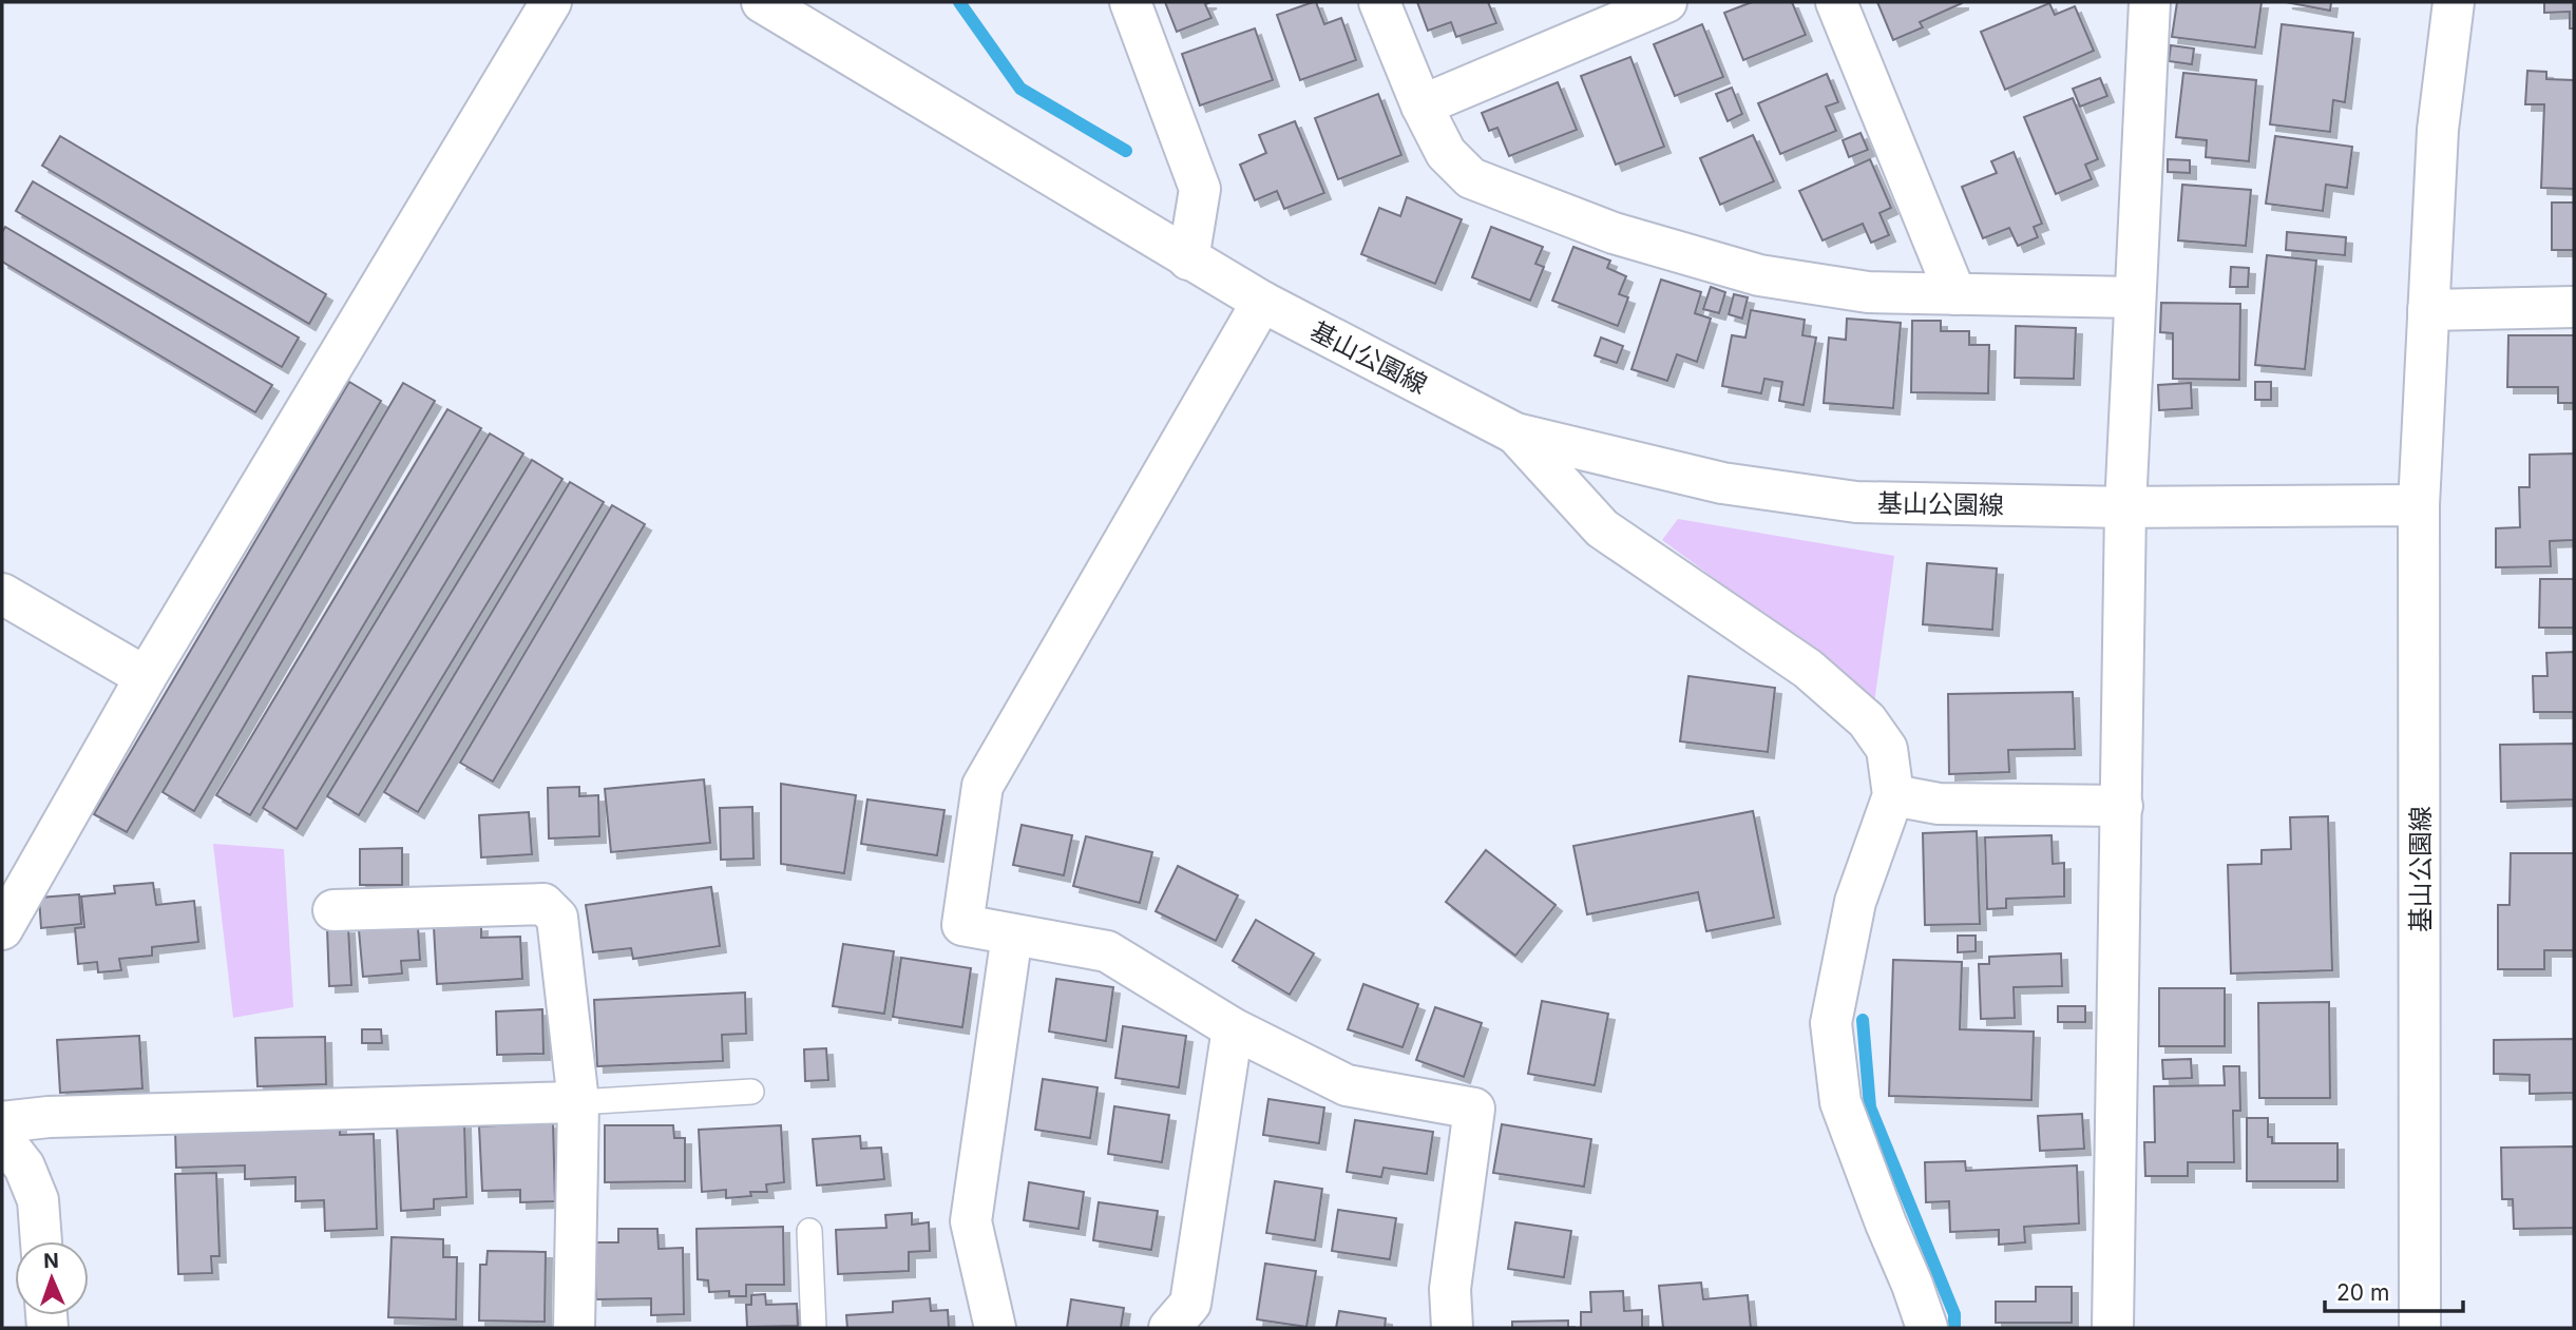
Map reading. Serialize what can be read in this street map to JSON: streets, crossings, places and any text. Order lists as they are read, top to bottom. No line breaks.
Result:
{"streets":{"street":["基山公園線"]},"scale_bar":"20 m","north":"top"}
